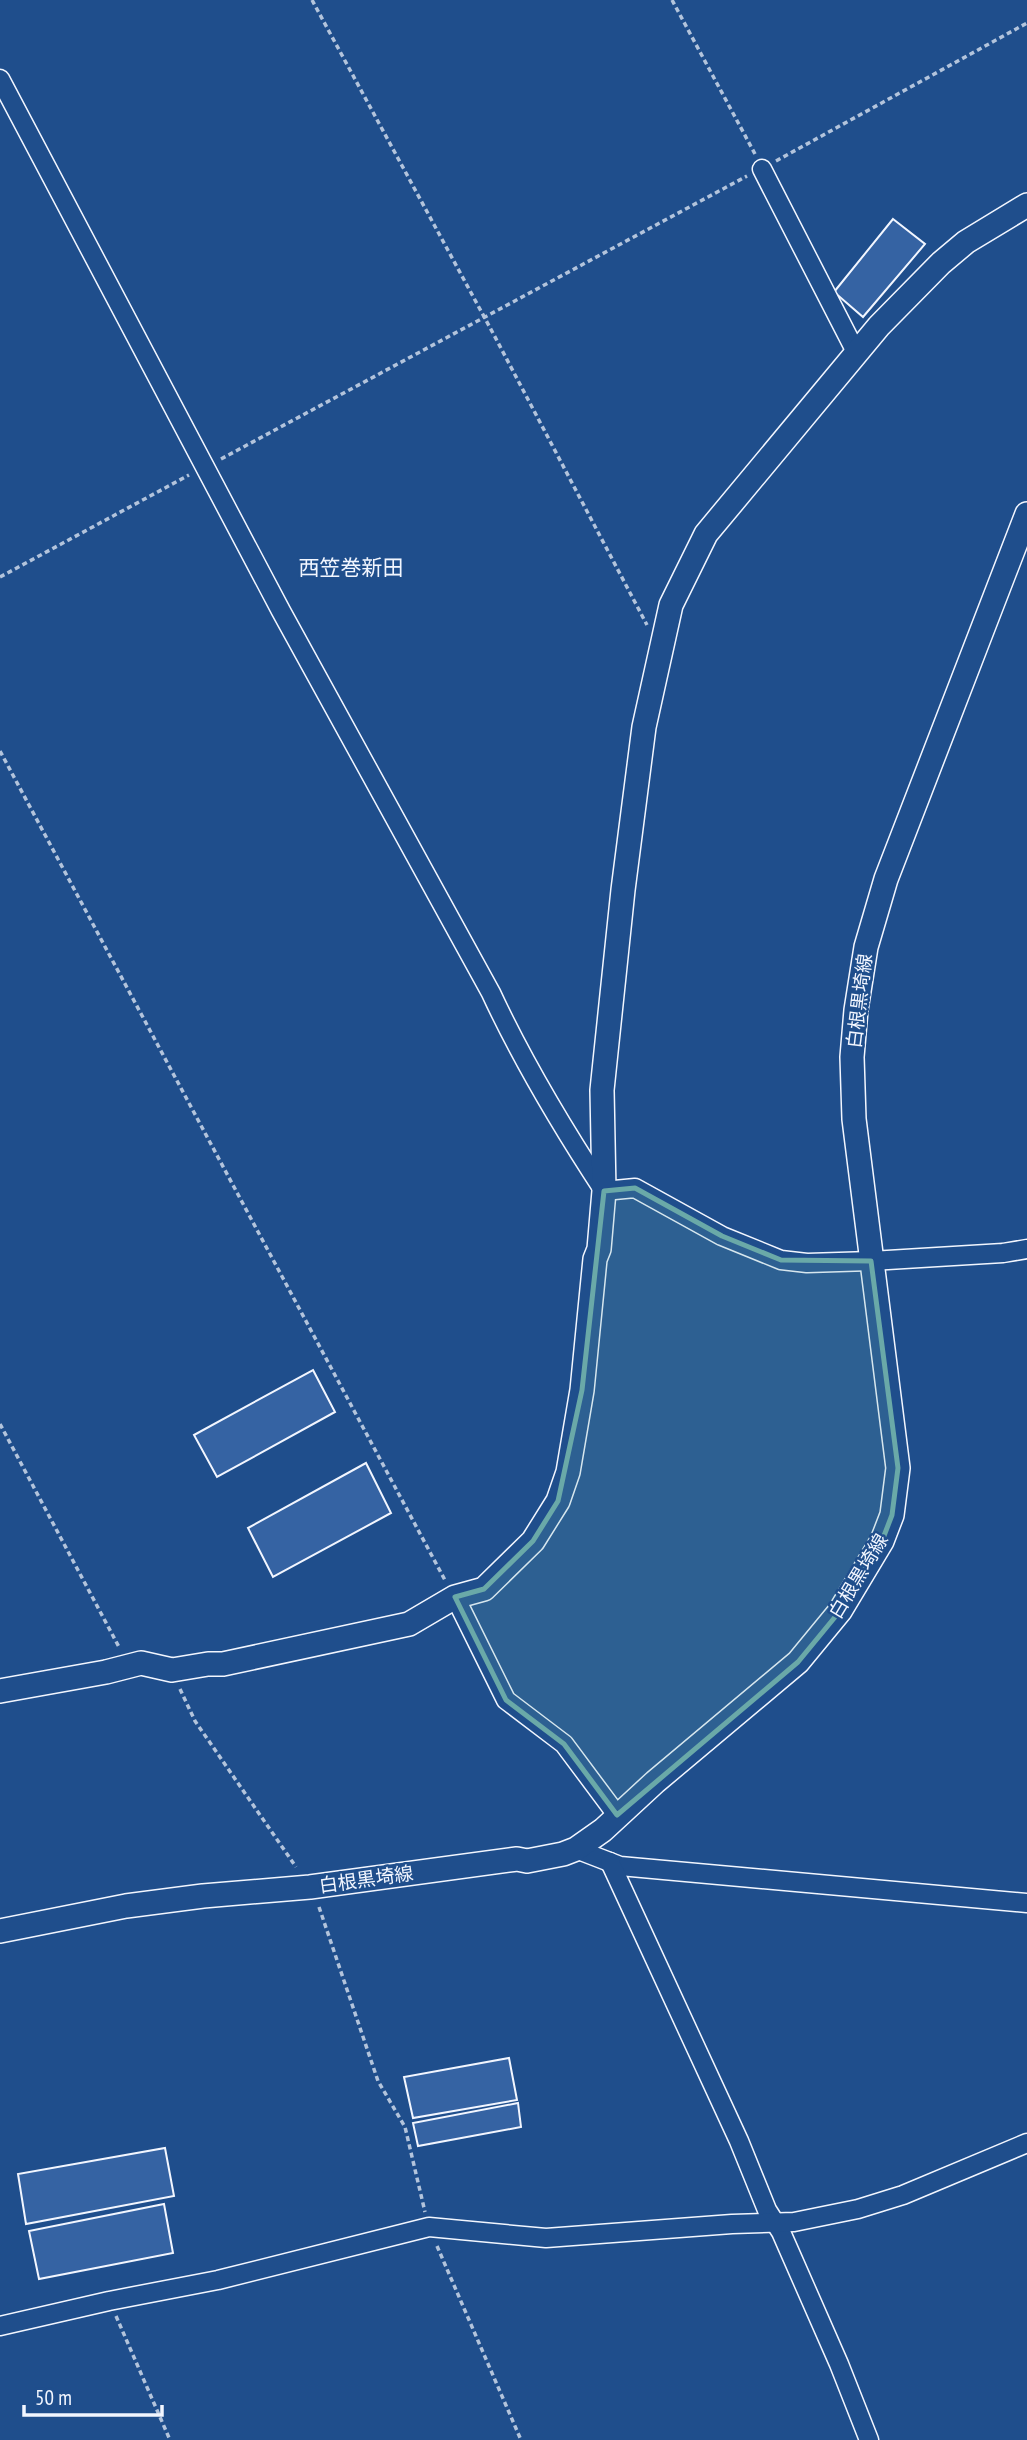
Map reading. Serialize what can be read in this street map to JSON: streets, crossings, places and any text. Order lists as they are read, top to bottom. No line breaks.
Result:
{"streets":{"main road":["白根黒埼線"]},"districts":["西笠巻新田"],"scale_bar":"50 m"}
